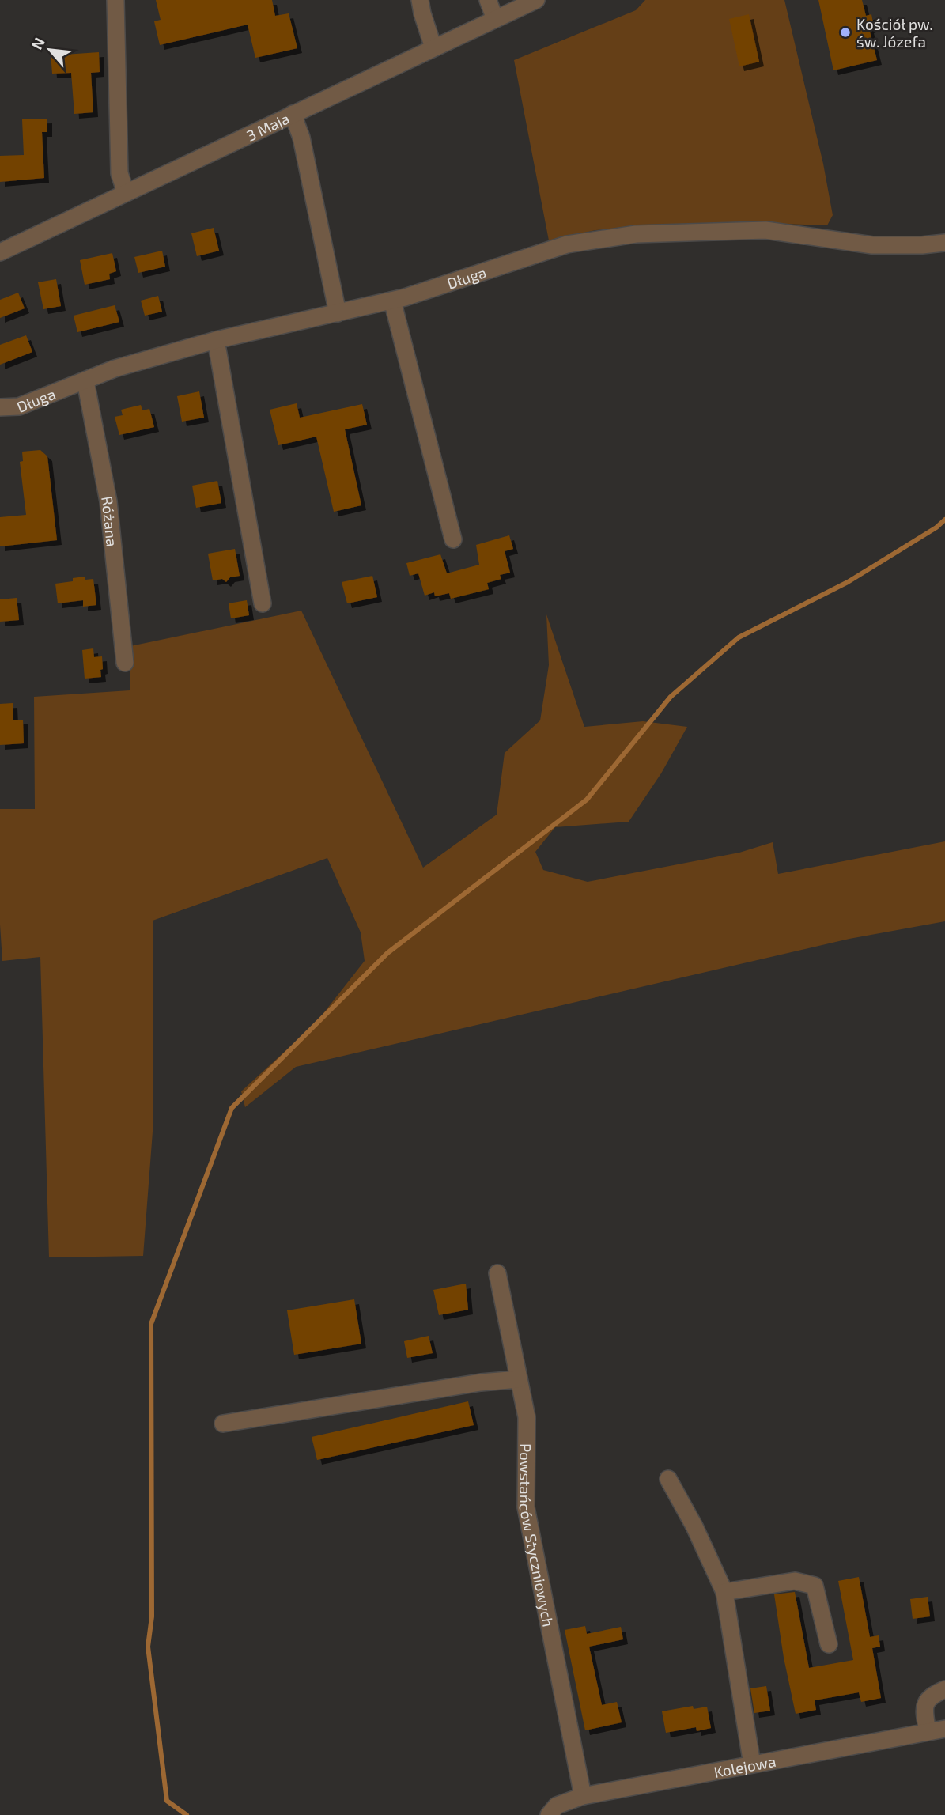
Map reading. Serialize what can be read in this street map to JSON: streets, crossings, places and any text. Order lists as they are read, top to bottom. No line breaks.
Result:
{"streets":{"street":["3 Maja","Długa","Różana","Powstańców Styczniowych","Kolejowa"]},"crossings":[["Długa","Różana"],["Powstańców Styczniowych","Kolejowa"]],"places":["Kościół pw. św. Józefa"],"north":"top left"}
